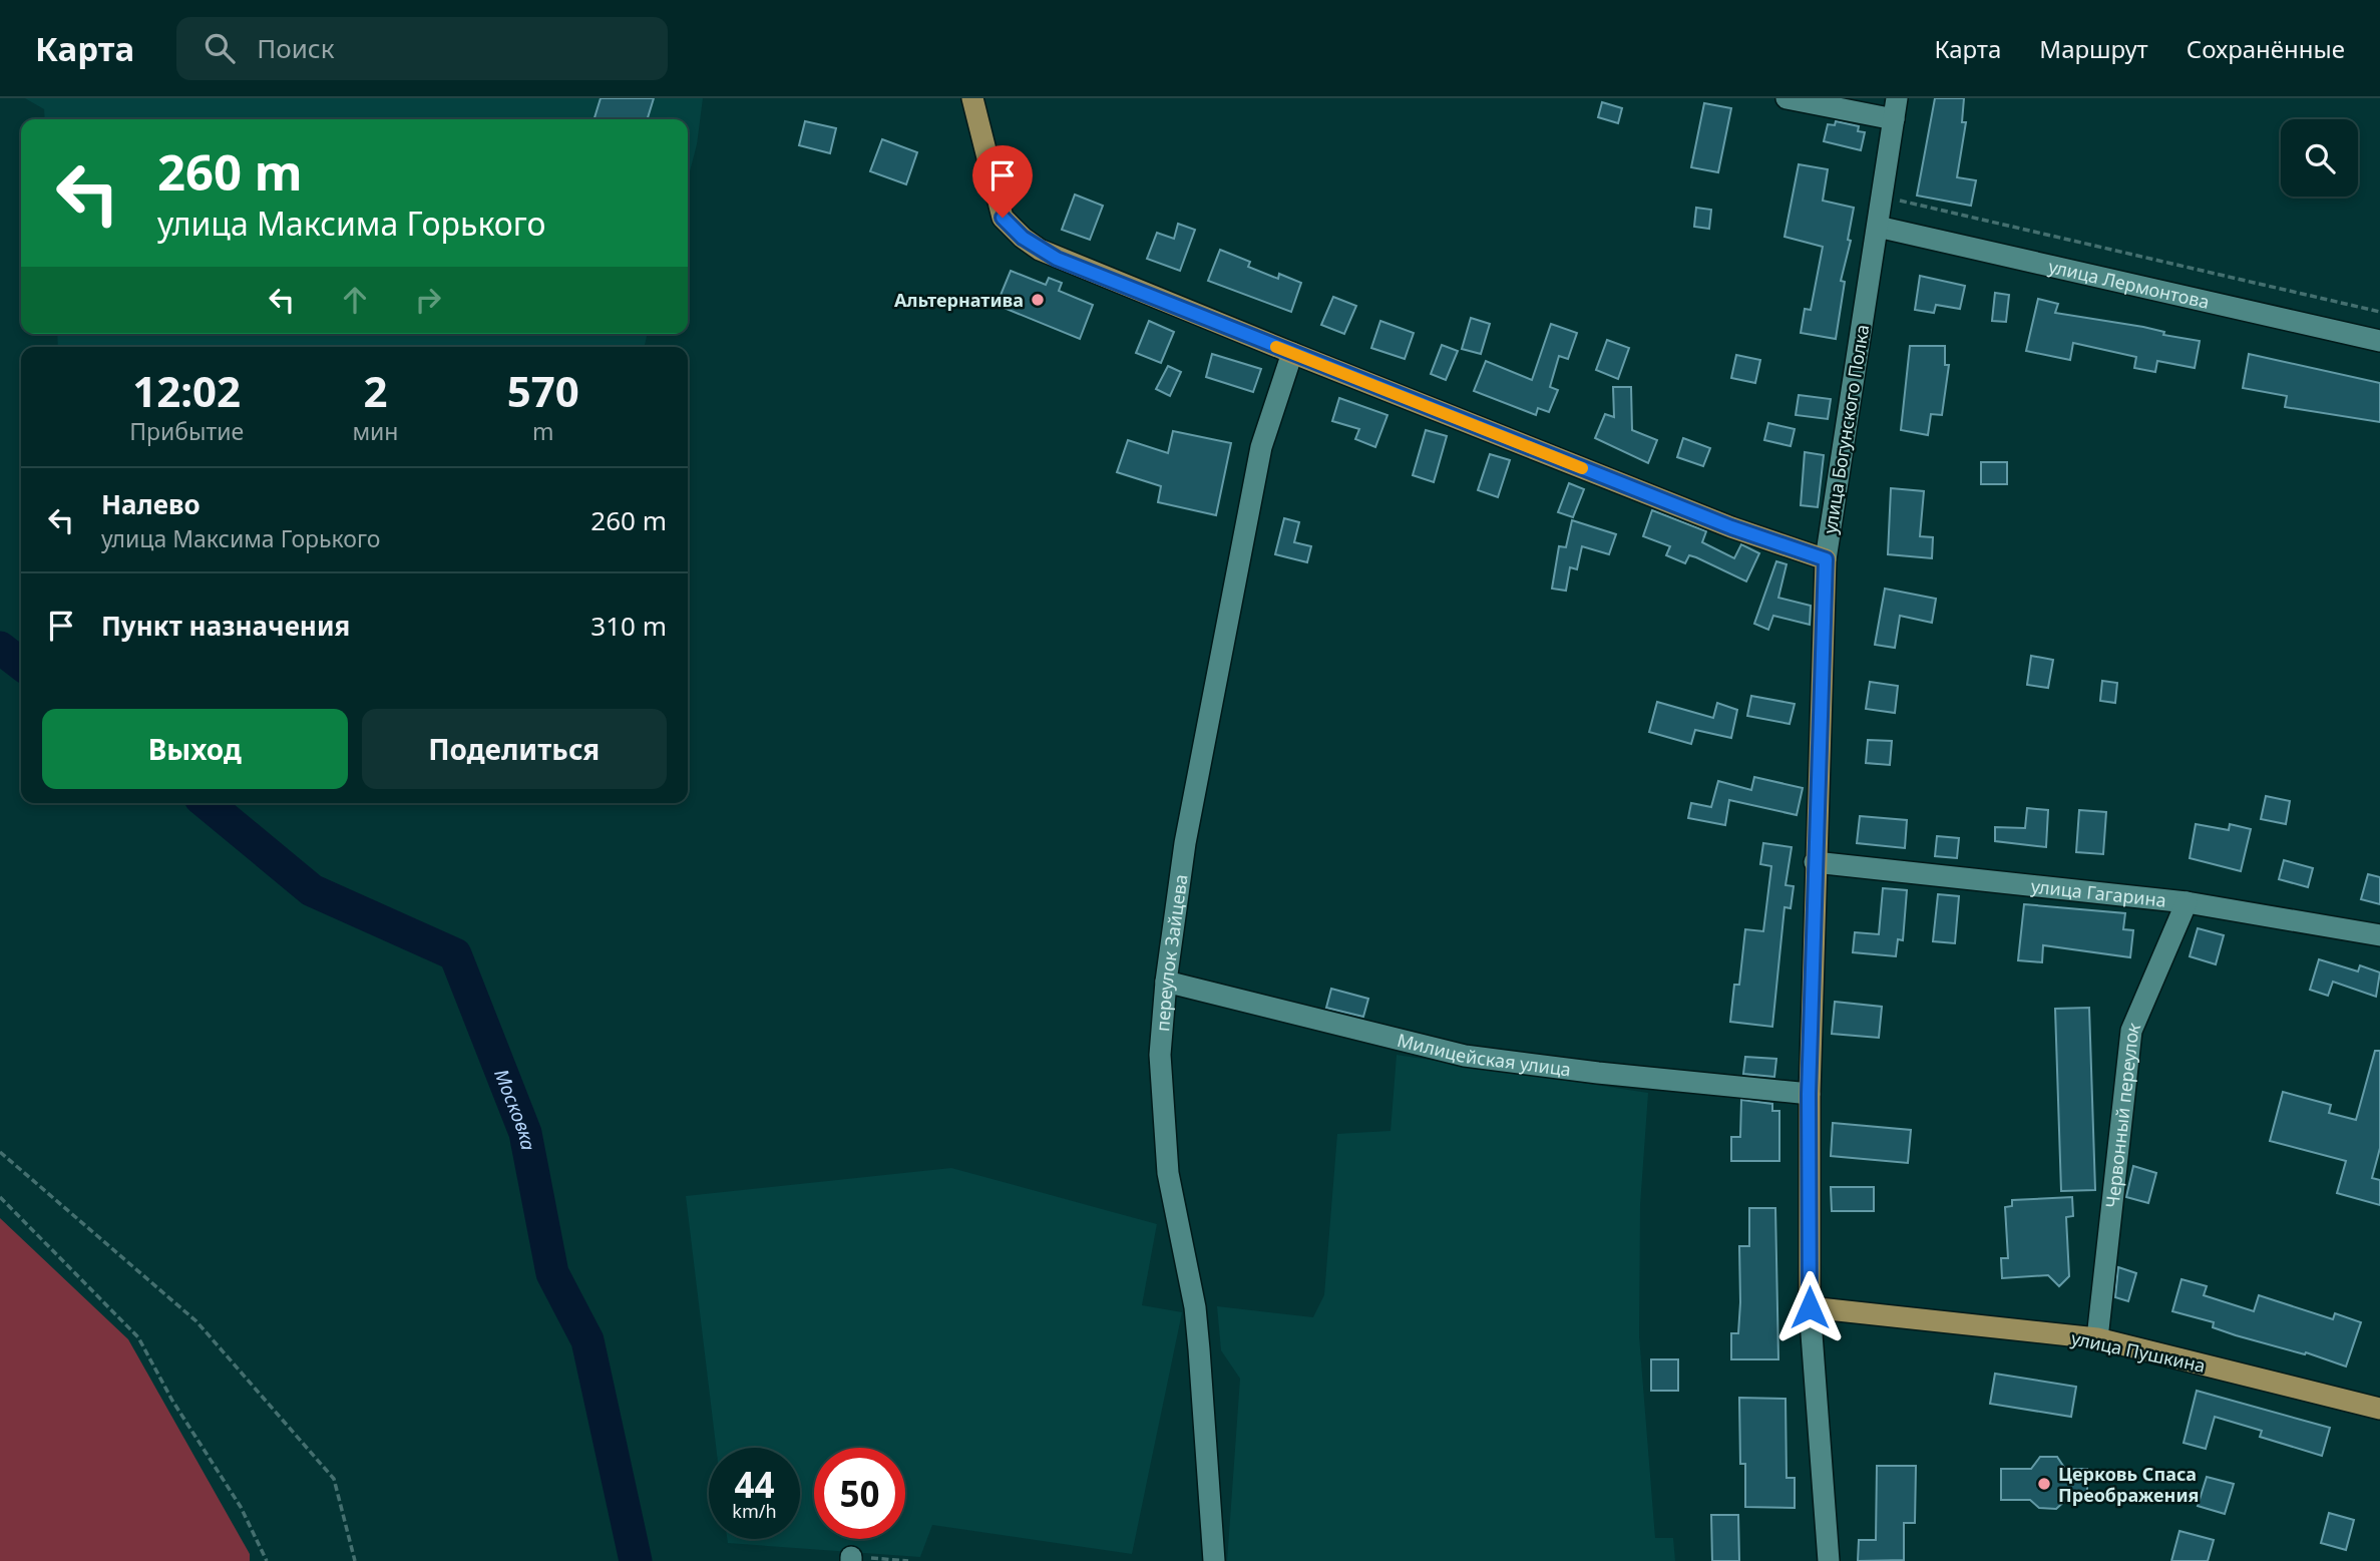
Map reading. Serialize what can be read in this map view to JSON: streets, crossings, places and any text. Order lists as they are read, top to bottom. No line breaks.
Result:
{"streets":{"main road":["улица Богунского Полка","улица Пушкина"],"street":["улица Лермонтова","улица Гагарина","переулок Зайцева","Милицейская улица","Червонный переулок"]},"crossings":[["улица Лермонтова","улица Богунского Полка"],["улица Богунского Полка","улица Гагарина"],["улица Богунского Полка","Милицейская улица"],["улица Богунского Полка","улица Пушкина"],["улица Гагарина","Червонный переулок"],["переулок Зайцева","Милицейская улица"],["Червонный переулок","улица Пушкина"]],"water":["Московка"],"places":["Альтернатива","Церковь Спаса Преображения"],"page":{"header":"Карта","search":"Поиск","nav":["Карта","Маршрут","Сохранённые"],"turn":["260 m","улица Максима Горького"],"eta":["12:02","Прибытие","2","мин","570","m"],"list":[{"name":"Налево","note":"улица Максима Горького","value":"260 m"},{"name":"Пункт назначения","value":"310 m"}],"buttons":["Выход","Поделиться"],"speed":"44 km/h","limit":"50"}}
